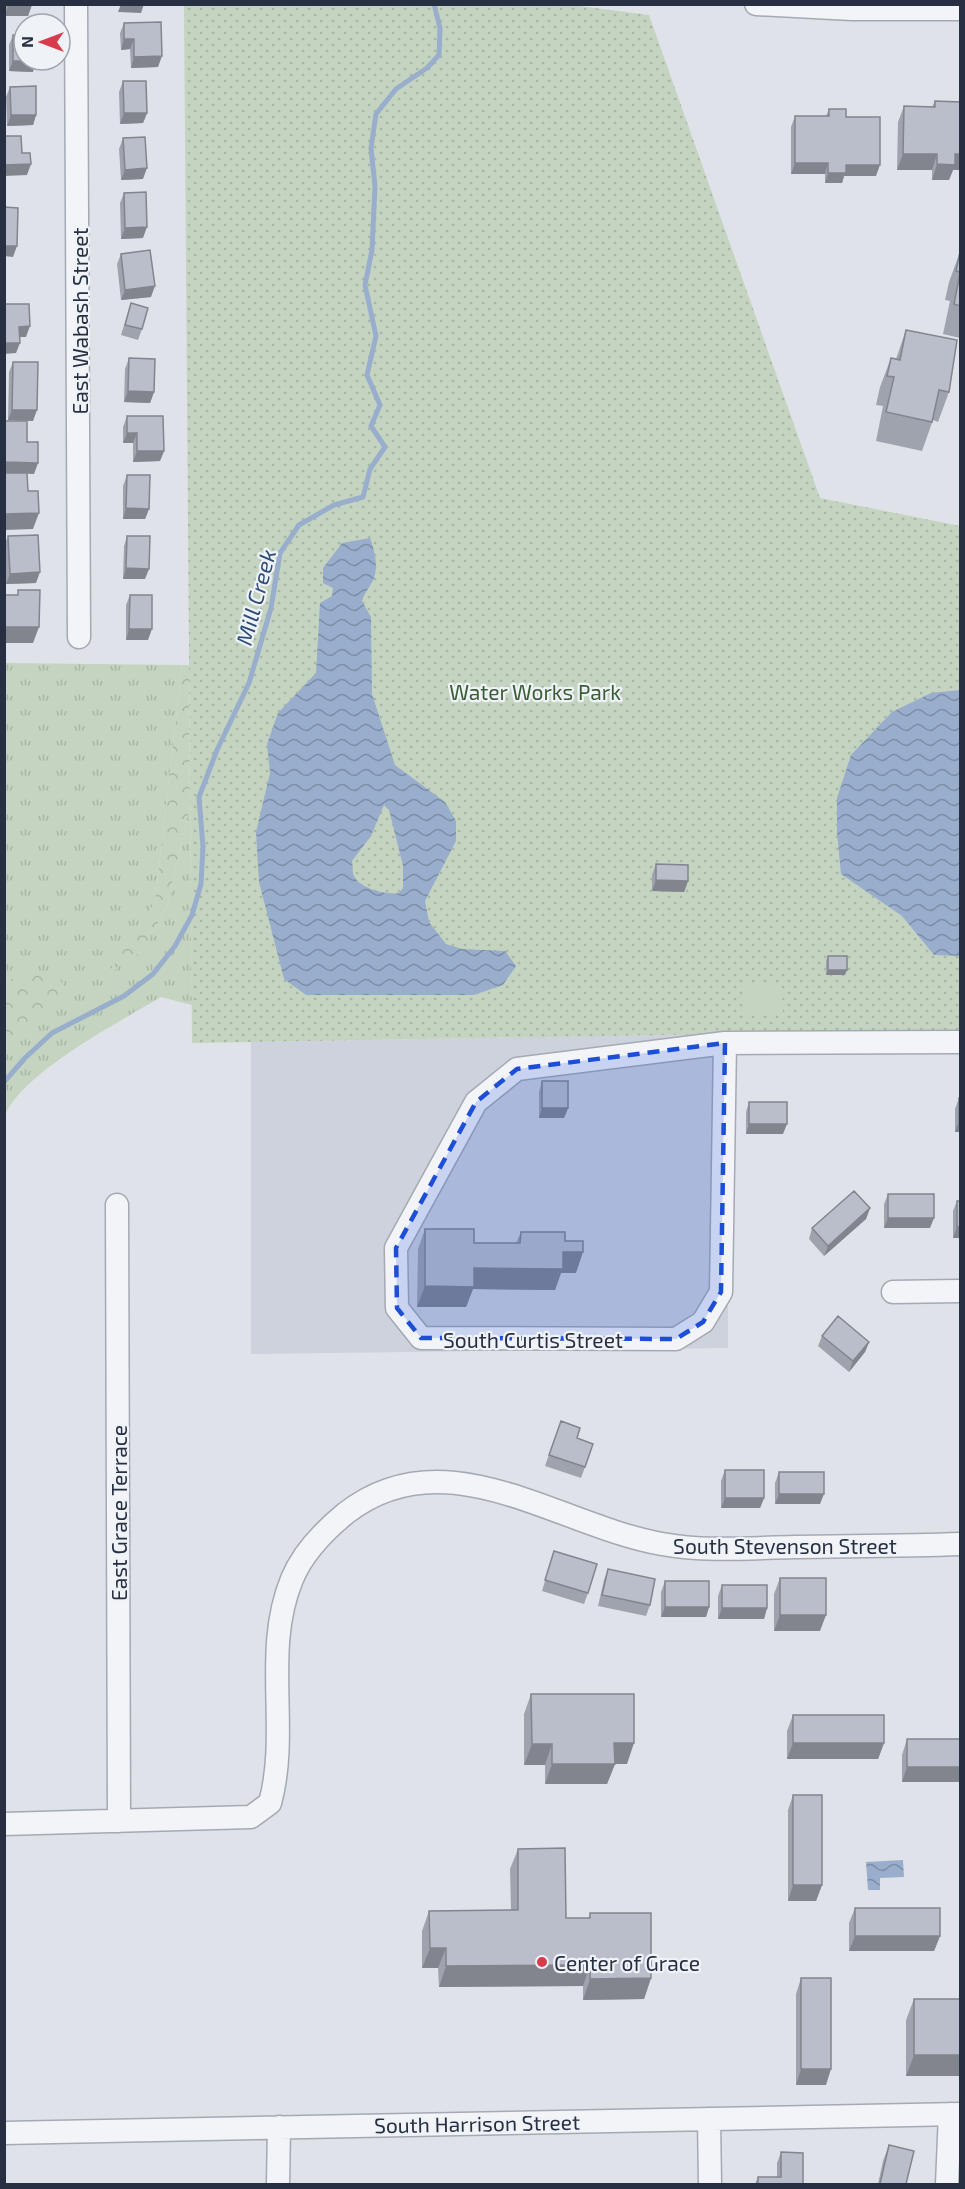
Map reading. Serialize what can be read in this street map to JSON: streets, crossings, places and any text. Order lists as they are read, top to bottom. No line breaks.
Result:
{"streets":{"street":["East Wabash Street","South Curtis Street","East Grace Terrace","South Stevenson Street","South Harrison Street"]},"crossings":[["East Grace Terrace","South Stevenson Street"]],"water":["Mill Creek"],"parks":["Water Works Park"],"places":["Center of Grace"],"north":"left"}
